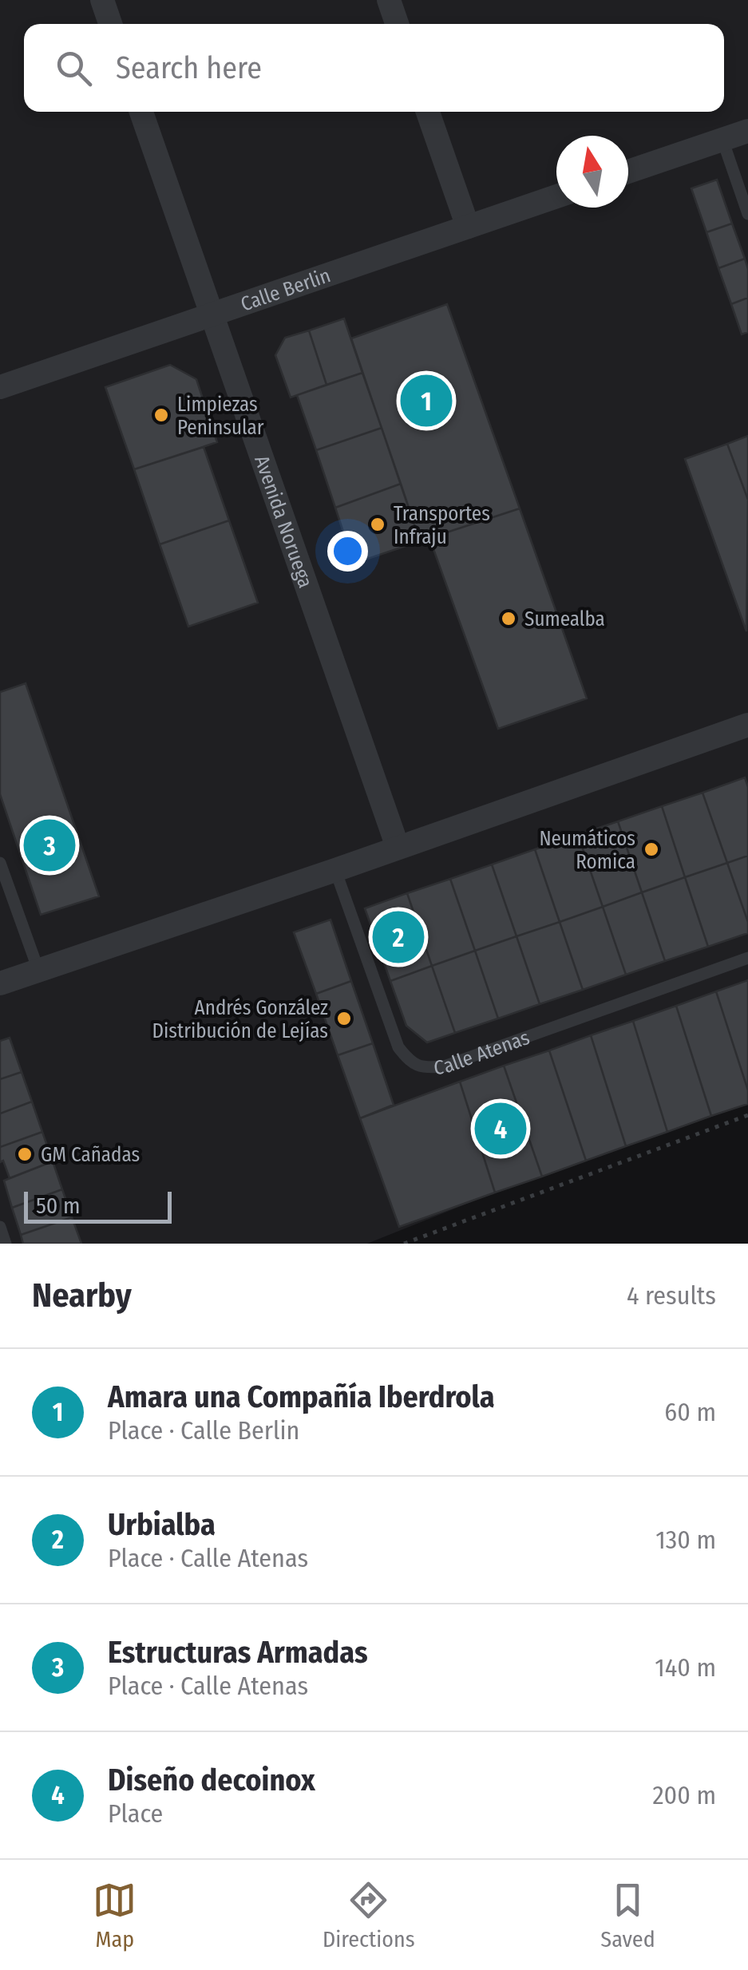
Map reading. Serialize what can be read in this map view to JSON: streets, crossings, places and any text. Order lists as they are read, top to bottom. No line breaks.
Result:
{"streets":{"street":["Calle Berlin","Avenida Noruega"],"lane":["Calle Atenas"]},"crossings":[["Calle Berlin","Avenida Noruega"]],"places":["Limpiezas Peninsular","Transportes Infraju","Sumealba","Neumáticos Romica","Andrés González Distribución de Lejías","GM Cañadas"],"scale_bar":"50 m","north":"top","page":{"search":"Search here","pins":["1","3","2","4"],"scale":"50 m","heading":["Nearby","4 results"],"list":[{"mark":"1","name":"Amara una Compañía Iberdrola","note":"Place · Calle Berlin","value":"60 m"},{"mark":"2","name":"Urbialba","note":"Place · Calle Atenas","value":"130 m"},{"mark":"3","name":"Estructuras Armadas","note":"Place · Calle Atenas","value":"140 m"},{"mark":"4","name":"Diseño decoinox","note":"Place","value":"200 m"}],"nav":["Map","Directions","Saved"]}}
